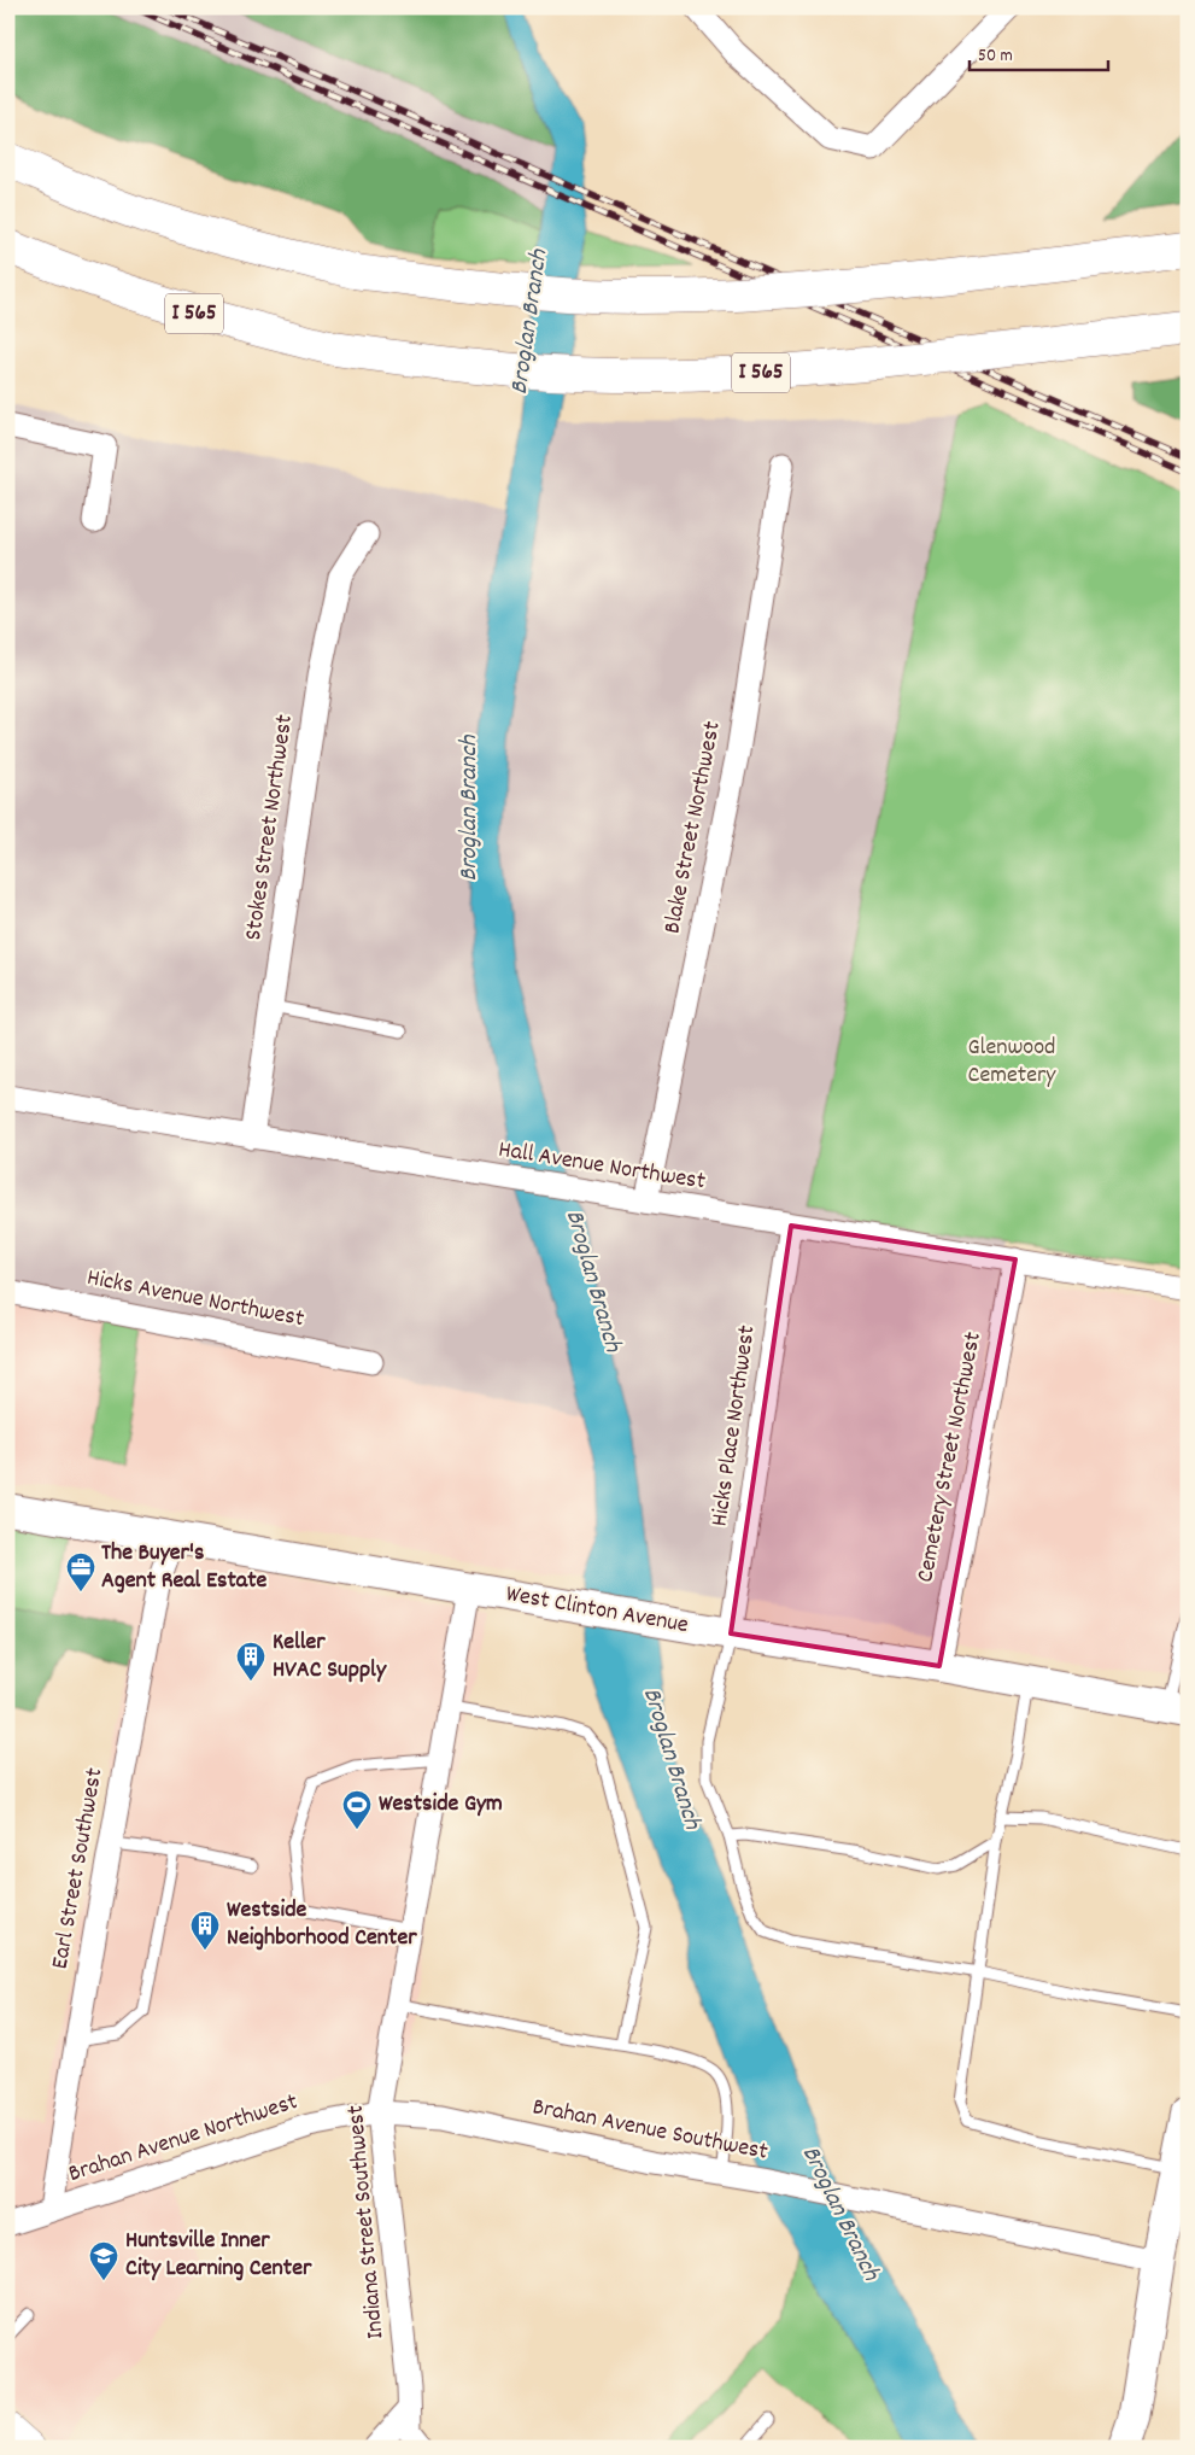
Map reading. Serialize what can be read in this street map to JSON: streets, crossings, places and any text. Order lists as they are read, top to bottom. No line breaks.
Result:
{"streets":{"main road":["I 565"],"street":["Stokes Street Northwest","Blake Street Northwest","Hall Avenue Northwest","Hicks Avenue Northwest","Hicks Place Northwest","Cemetery Street Northwest","West Clinton Avenue","Earl Street Southwest","Brahan Avenue Southwest","Brahan Avenue Northwest","Indiana Street Southwest"]},"crossings":[["Stokes Street Northwest","Hall Avenue Northwest"],["Blake Street Northwest","Hall Avenue Northwest"],["Hall Avenue Northwest","Hicks Place Northwest"],["Hall Avenue Northwest","Cemetery Street Northwest"],["Hicks Place Northwest","West Clinton Avenue"],["Cemetery Street Northwest","West Clinton Avenue"],["West Clinton Avenue","Earl Street Southwest"],["West Clinton Avenue","Indiana Street Southwest"],["Earl Street Southwest","Brahan Avenue Northwest"],["Brahan Avenue Southwest","Brahan Avenue Northwest"],["Brahan Avenue Southwest","Indiana Street Southwest"],["Brahan Avenue Northwest","Indiana Street Southwest"]],"water":["Broglan Branch"],"parks":["Glenwood Cemetery"],"places":{"office":["The Buyer's Agent Real Estate"],"building":["Keller HVAC Supply","Westside Neighborhood Center"],"sports":["Westside Gym"],"school or university":["Huntsville Inner City Learning Center"]},"scale_bar":"50 m"}
